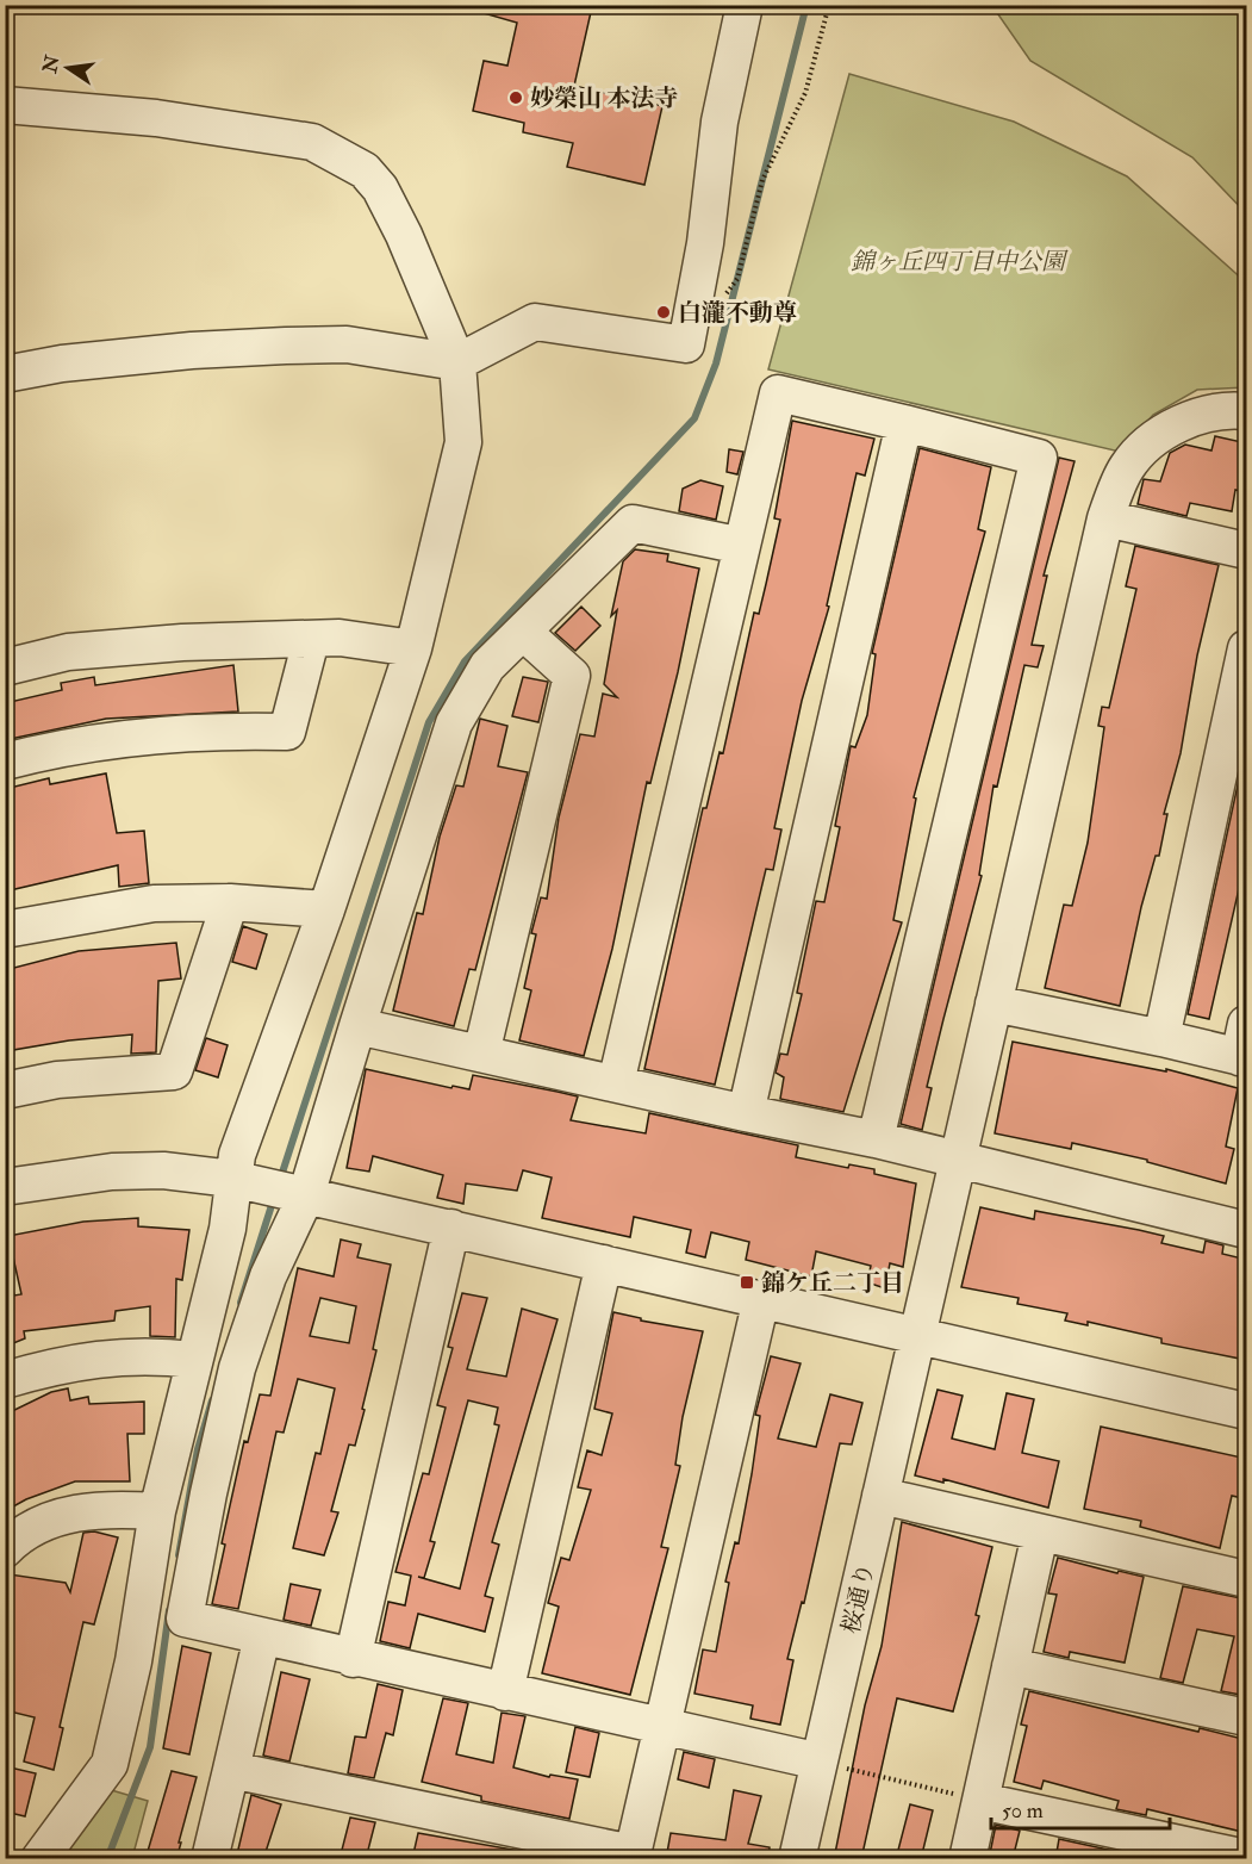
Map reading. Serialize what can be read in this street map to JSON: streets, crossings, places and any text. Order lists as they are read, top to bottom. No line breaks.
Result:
{"streets":{"street":["桜通り"]},"parks":["錦ヶ丘四丁目中公園"],"places":{"other":["妙榮山 本法寺","白瀧不動尊"],"transit":["錦ケ丘二丁目"]},"scale_bar":"50 m","north":"left"}
